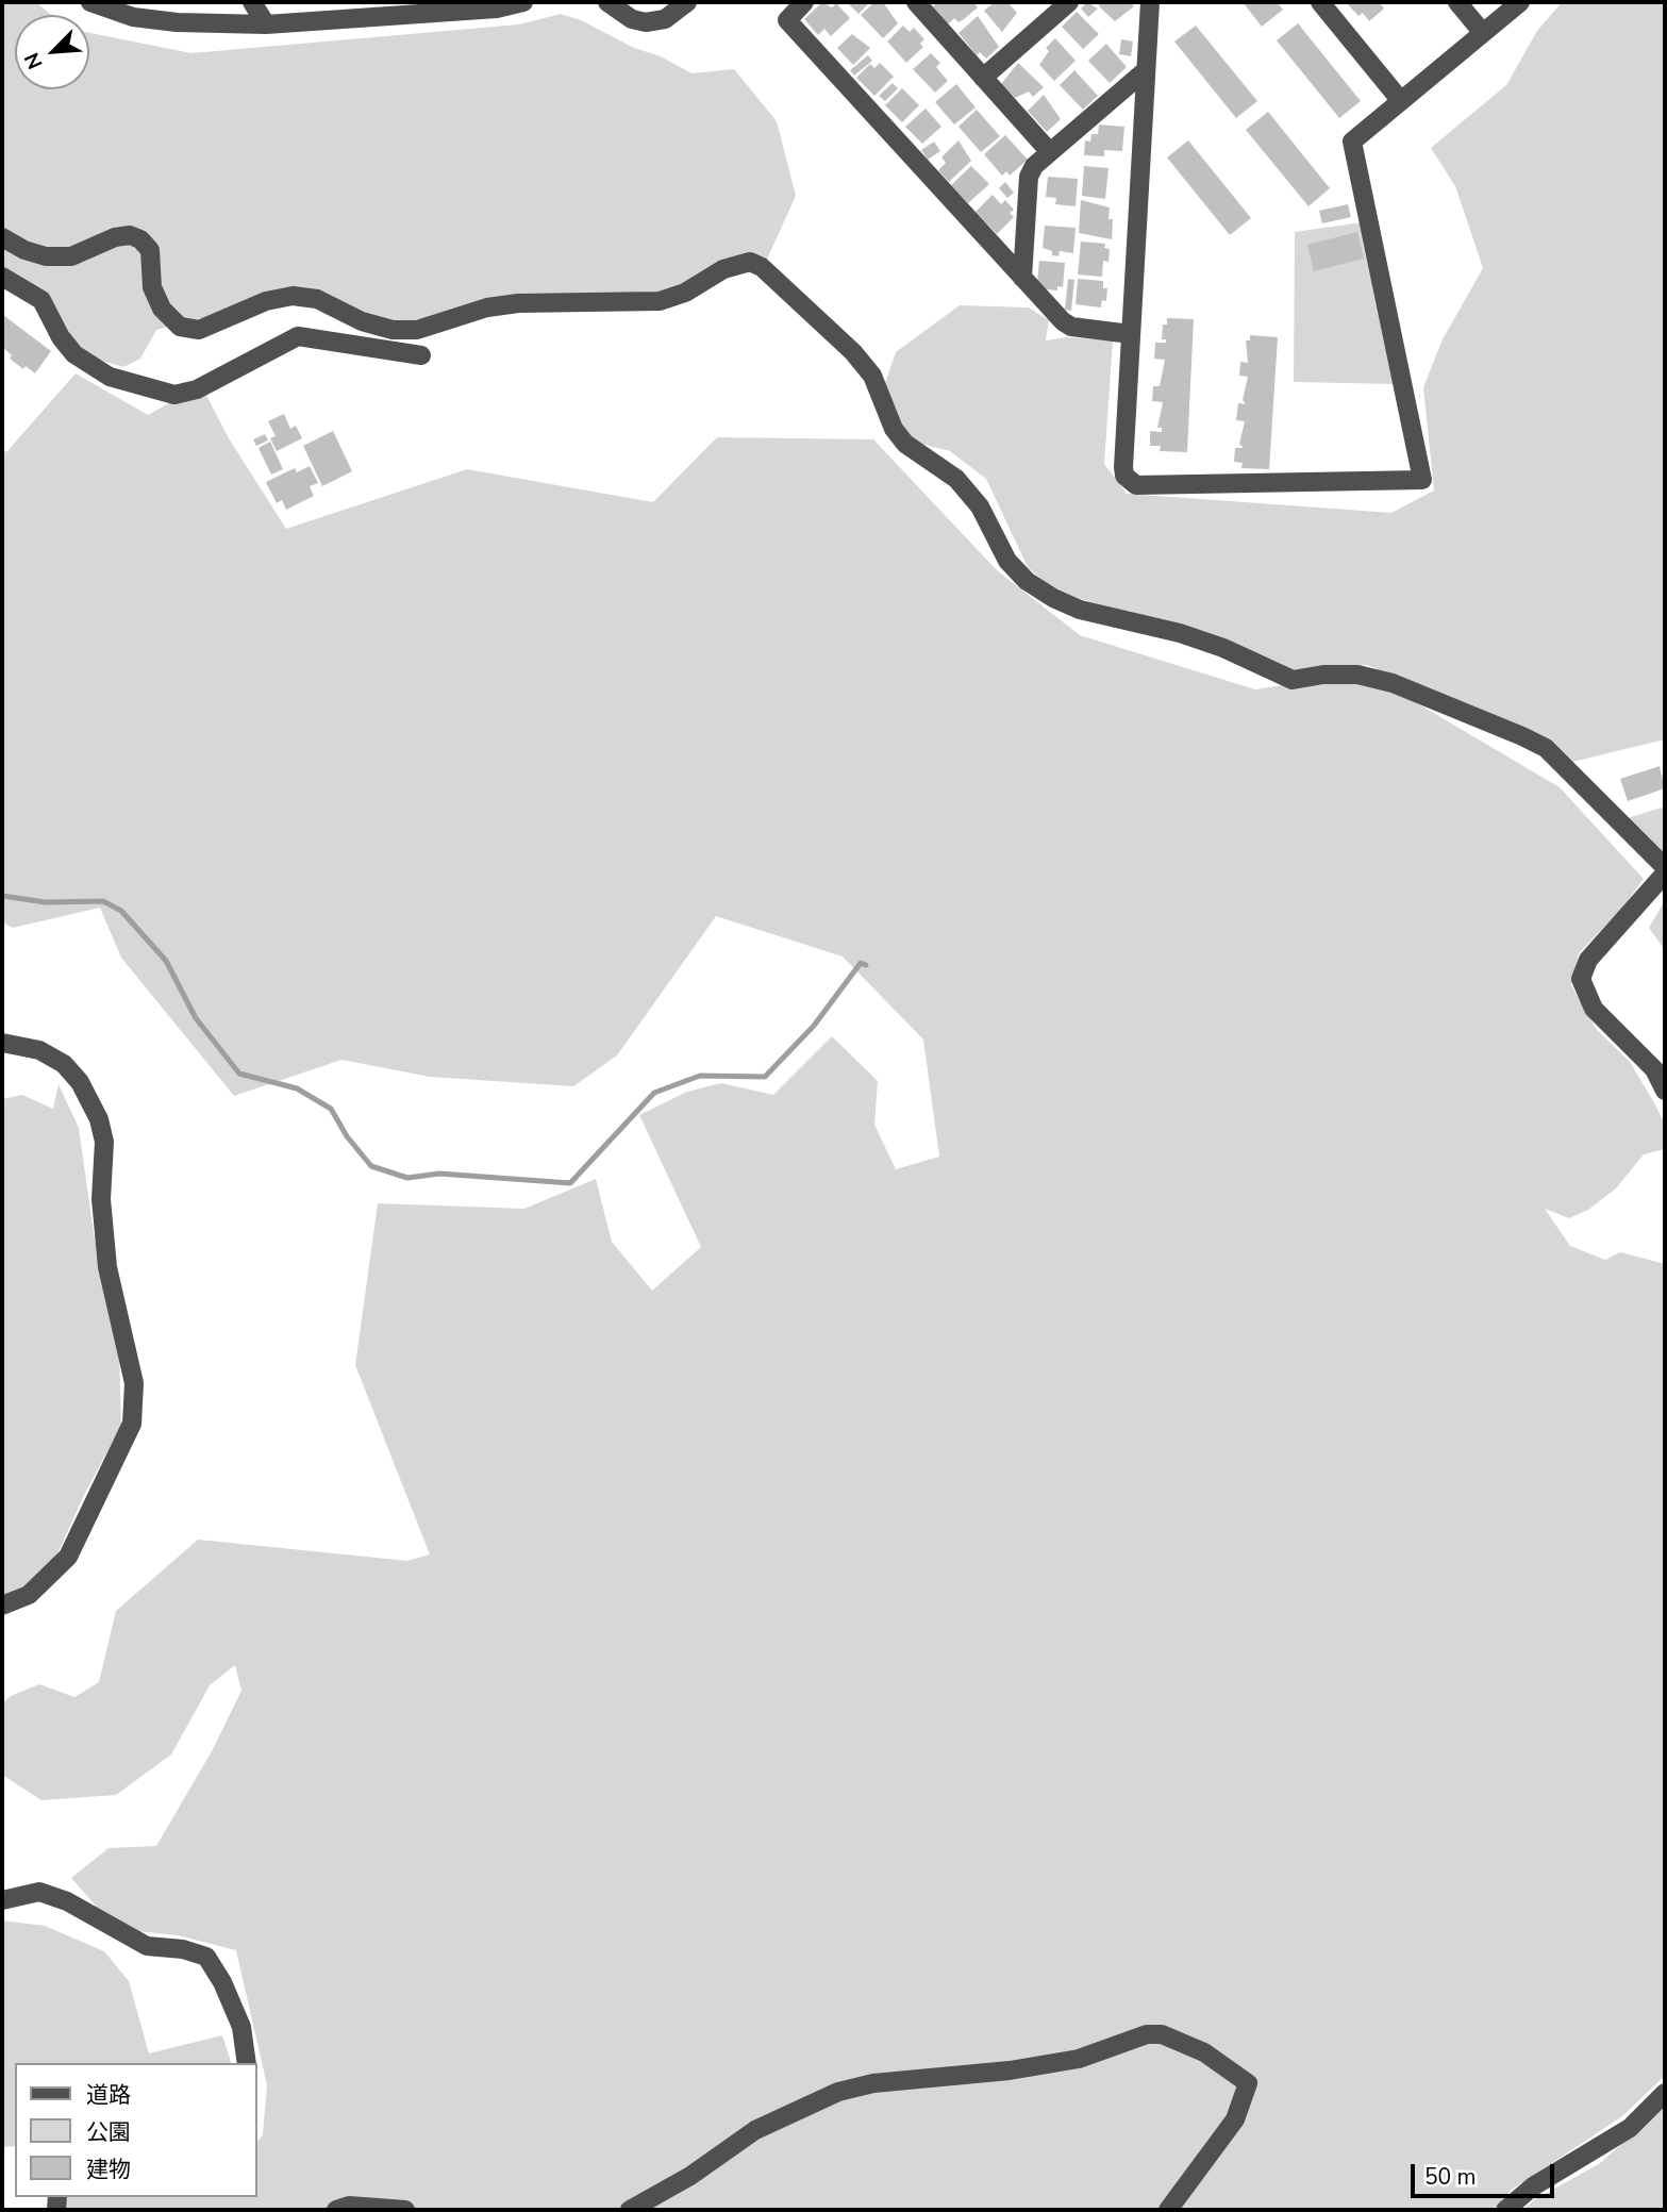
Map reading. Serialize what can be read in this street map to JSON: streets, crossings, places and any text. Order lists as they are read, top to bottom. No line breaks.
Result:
{"legend":["道路","公園","建物"],"scale_bar":"50 m","north":"bottom left"}
